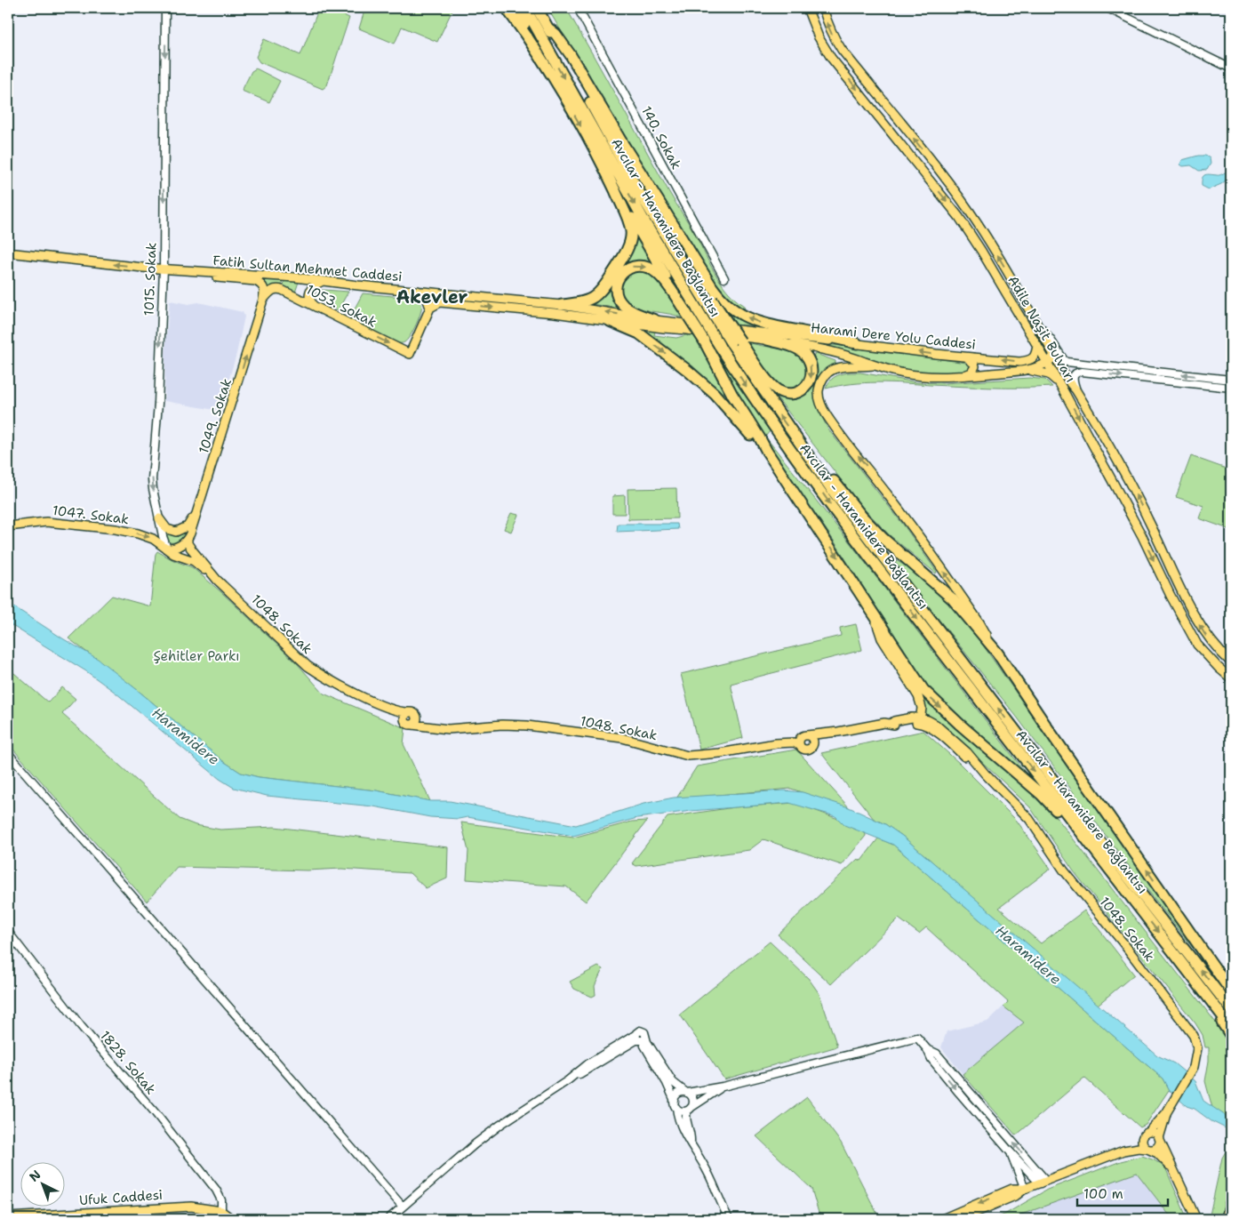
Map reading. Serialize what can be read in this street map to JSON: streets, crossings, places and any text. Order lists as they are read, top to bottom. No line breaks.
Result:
{"streets":{"highway":["Avcılar - Haramidere Bağlantısı"],"main road":["Fatih Sultan Mehmet Caddesi","1053. Sokak","Adile Naşit Bulvarı","Harami Dere Yolu Caddesi","1049. Sokak","1047. Sokak","1048. Sokak","Ufuk Caddesi"],"street":["140. Sokak","1015. Sokak","1828. Sokak"]},"crossings":[["Avcılar - Haramidere Bağlantısı","Harami Dere Yolu Caddesi"],["Fatih Sultan Mehmet Caddesi","1015. Sokak"],["Fatih Sultan Mehmet Caddesi","Harami Dere Yolu Caddesi"],["1015. Sokak","1047. Sokak"],["1053. Sokak","1049. Sokak"],["Adile Naşit Bulvarı","Harami Dere Yolu Caddesi"],["1049. Sokak","1048. Sokak"],["1047. Sokak","1048. Sokak"],["1828. Sokak","Ufuk Caddesi"]],"one_way":["1015. Sokak","1049. Sokak","1047. Sokak"],"districts":["Akevler"],"water":["Haramidere"],"parks":["Şehitler Parkı"],"scale_bar":"100 m","north":"top left"}
